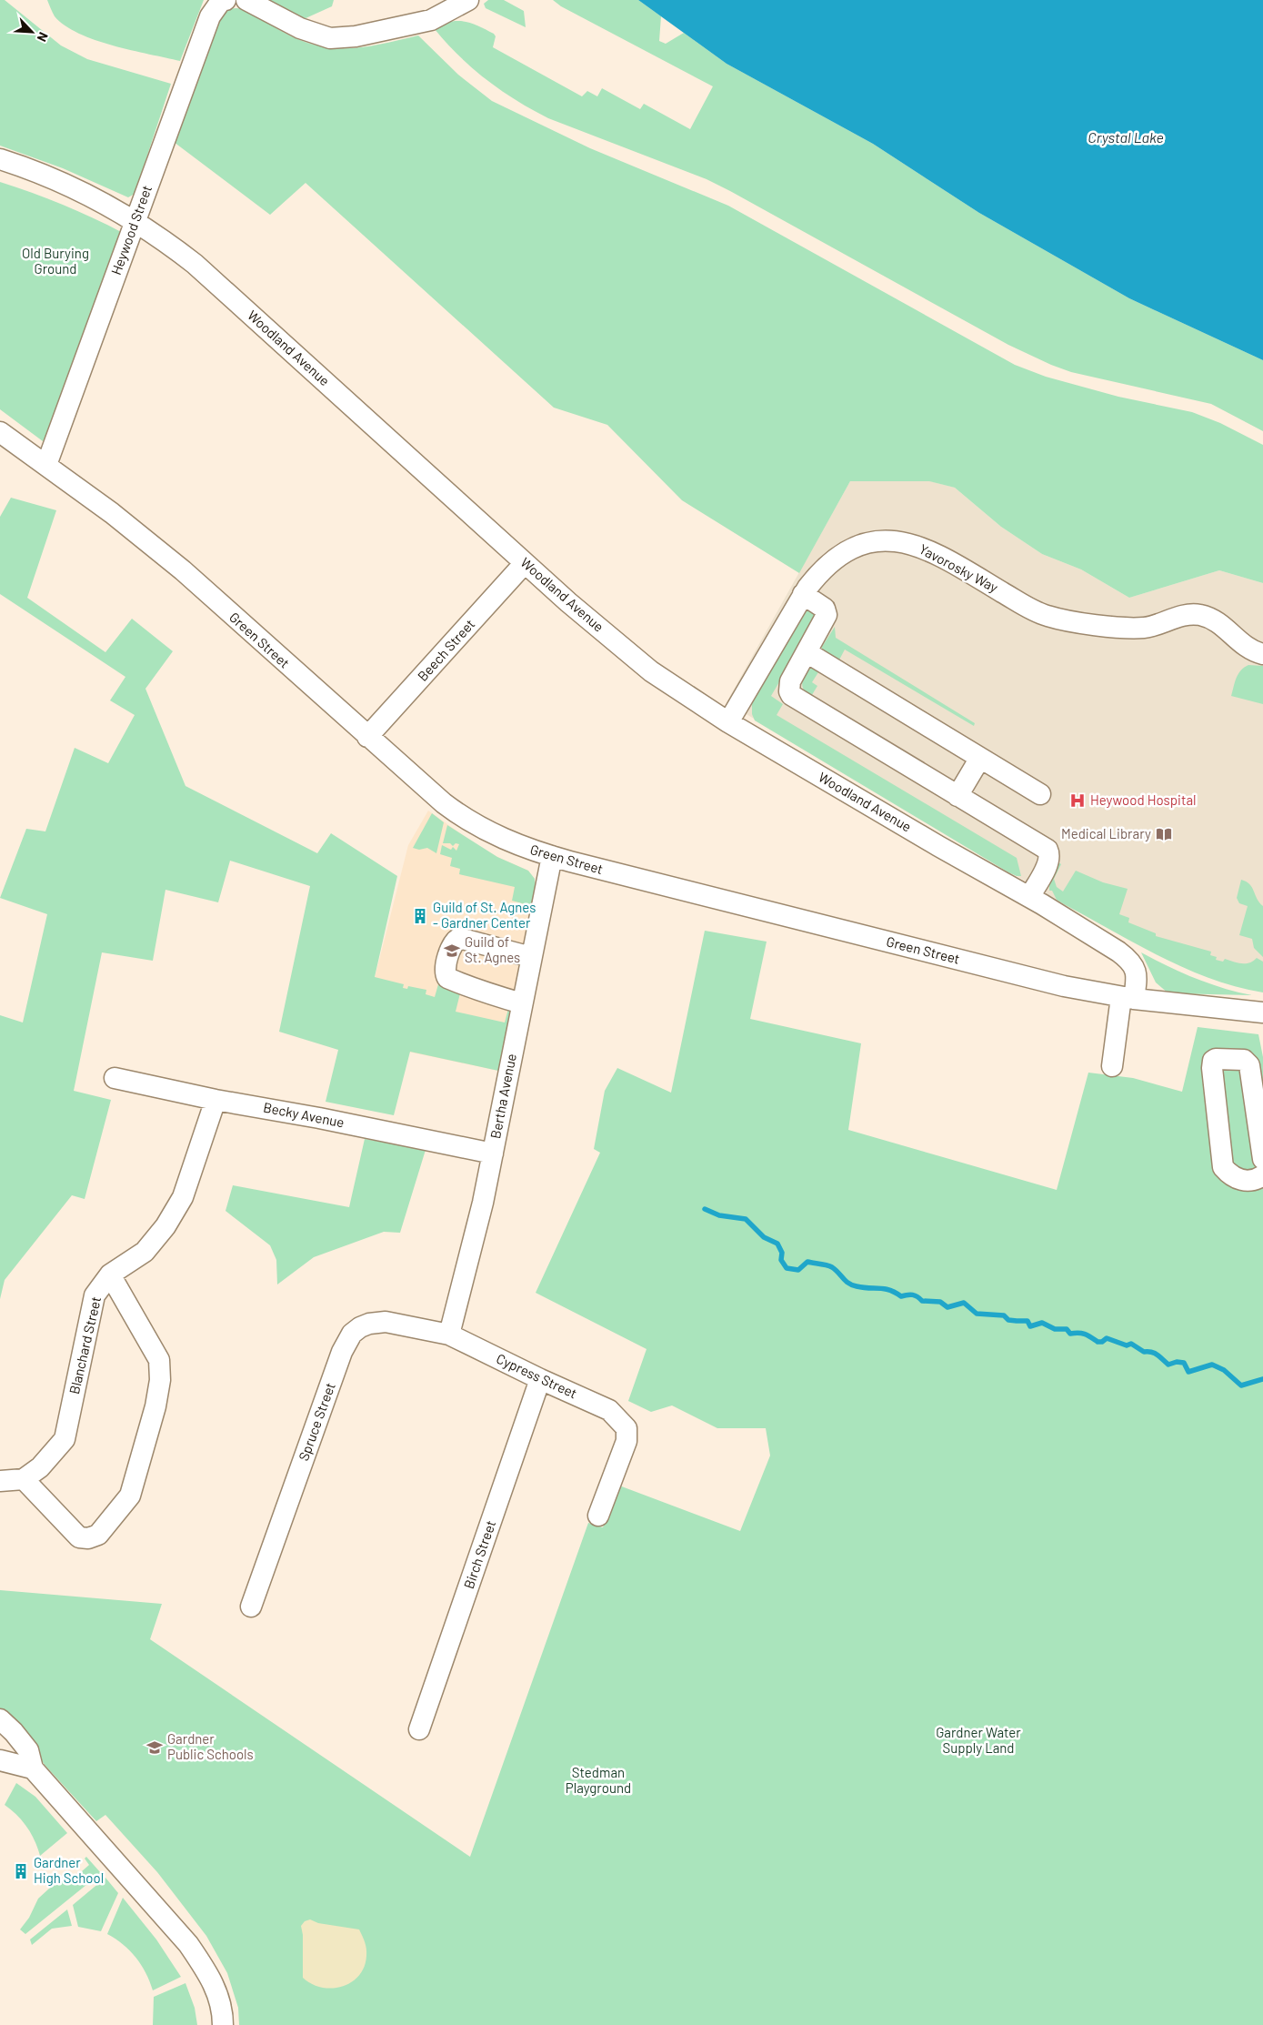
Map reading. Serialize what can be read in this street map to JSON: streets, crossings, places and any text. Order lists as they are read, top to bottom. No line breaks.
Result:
{"streets":{"street":["Heywood Street","Woodland Avenue","Yavorosky Way","Green Street","Beech Street","Bertha Avenue","Becky Avenue","Blanchard Street","Cypress Street","Spruce Street","Birch Street"]},"crossings":[["Heywood Street","Woodland Avenue"],["Heywood Street","Green Street"],["Woodland Avenue","Yavorosky Way"],["Woodland Avenue","Green Street"],["Woodland Avenue","Beech Street"],["Green Street","Beech Street"],["Green Street","Bertha Avenue"],["Bertha Avenue","Becky Avenue"],["Bertha Avenue","Cypress Street"],["Bertha Avenue","Spruce Street"],["Becky Avenue","Blanchard Street"],["Cypress Street","Spruce Street"],["Cypress Street","Birch Street"]],"water":["Crystal Lake"],"parks":["Old Burying Ground","Gardner Water Supply Land","Stedman Playground"],"places":{"hospital":["Heywood Hospital"],"library":["Medical Library"],"building":["Guild of St. Agnes - Gardner Center","Gardner High School"],"school or university":["Guild of St. Agnes","Gardner Public Schools"]},"north":"bottom right"}
